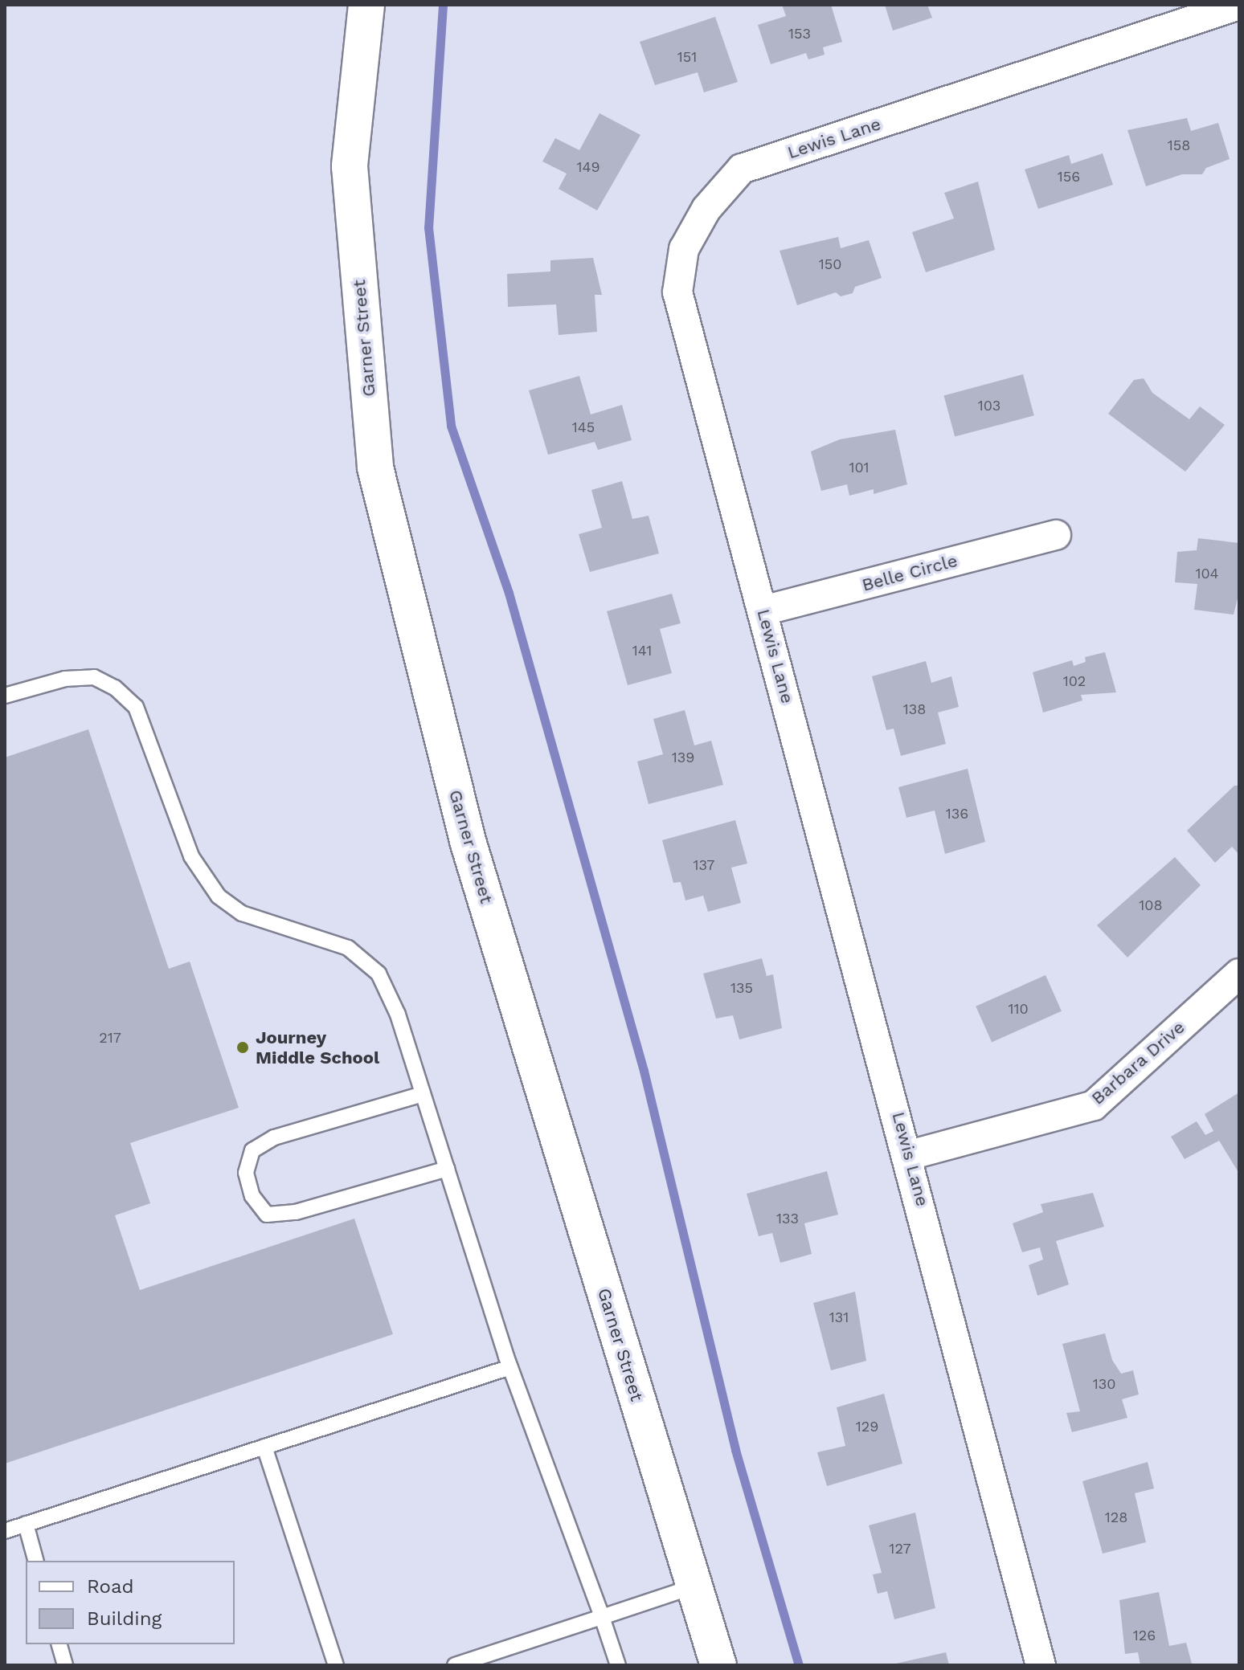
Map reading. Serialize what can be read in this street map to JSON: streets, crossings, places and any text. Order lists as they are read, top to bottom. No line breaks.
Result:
{"streets":{"street":["Lewis Lane","Garner Street","Belle Circle","Barbara Drive"]},"crossings":[["Lewis Lane","Belle Circle"],["Lewis Lane","Barbara Drive"]],"places":["Journey Middle School"],"house_numbers":["153","151","158","149","156","150","103","145","101","104","141","102","138","139","136","137","108","135","110","217","133","131","130","129","128","127","126"],"legend":["Road","Building"]}
